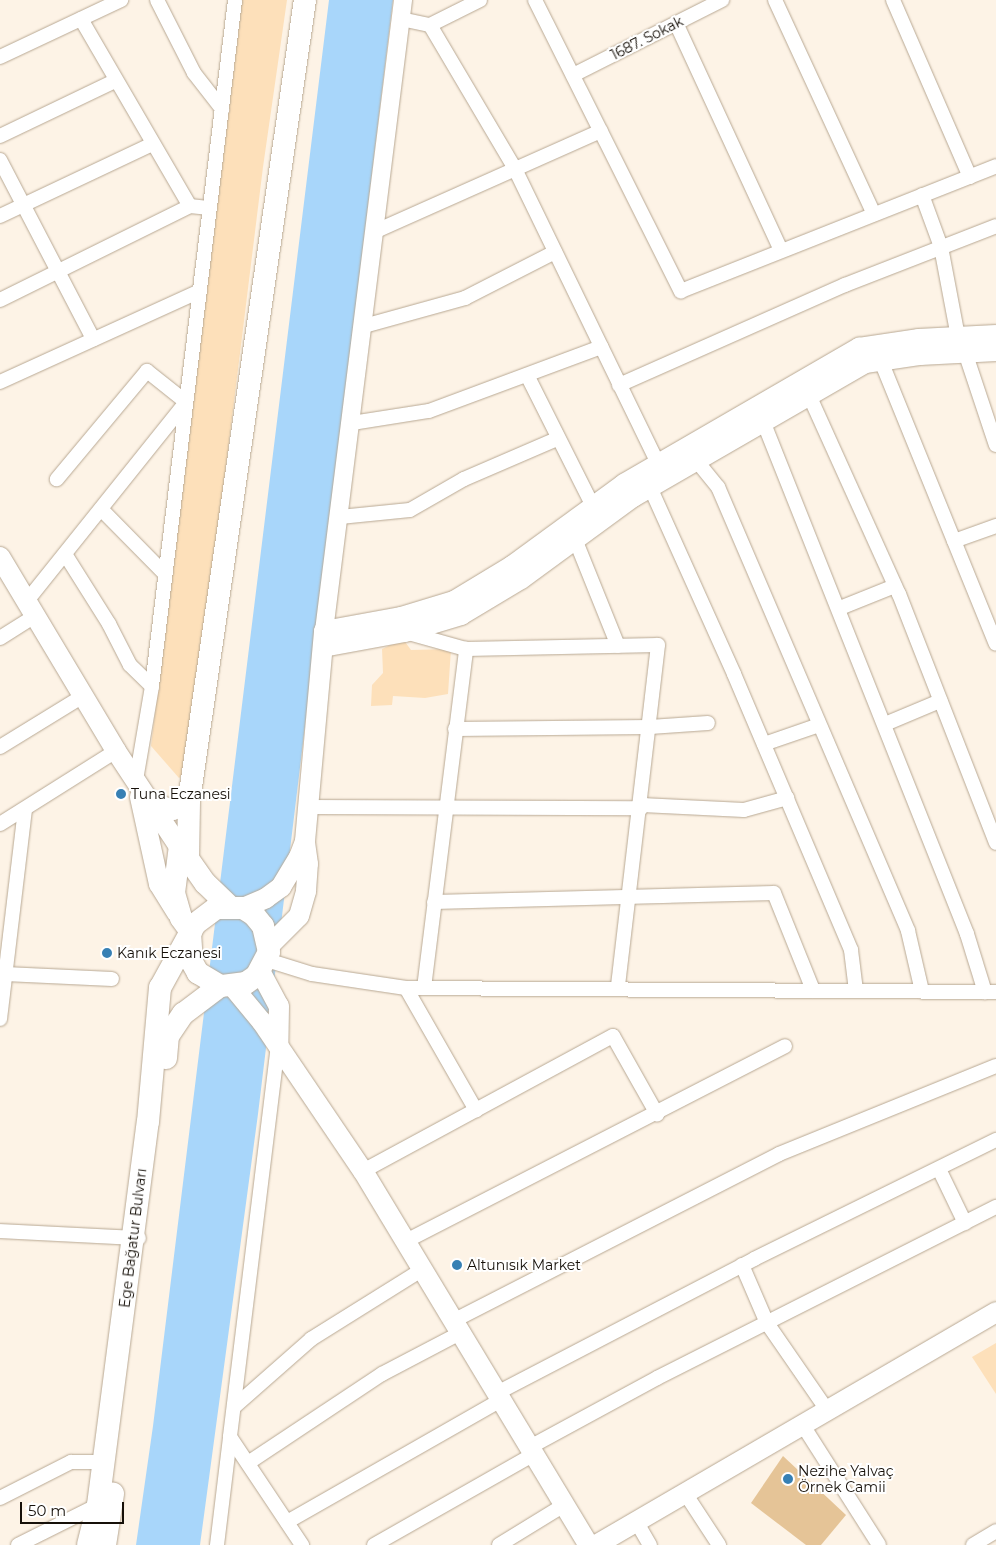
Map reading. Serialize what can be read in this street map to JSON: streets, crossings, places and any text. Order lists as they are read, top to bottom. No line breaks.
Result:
{"streets":{"main road":["Ege Bağatur Bulvarı"],"street":["1687. Sokak"]},"places":["Tuna Eczanesi","Kanık Eczanesi","Altunısık Market","Nezihe Yalvaç Örnek Camii"],"scale_bar":"50 m"}
